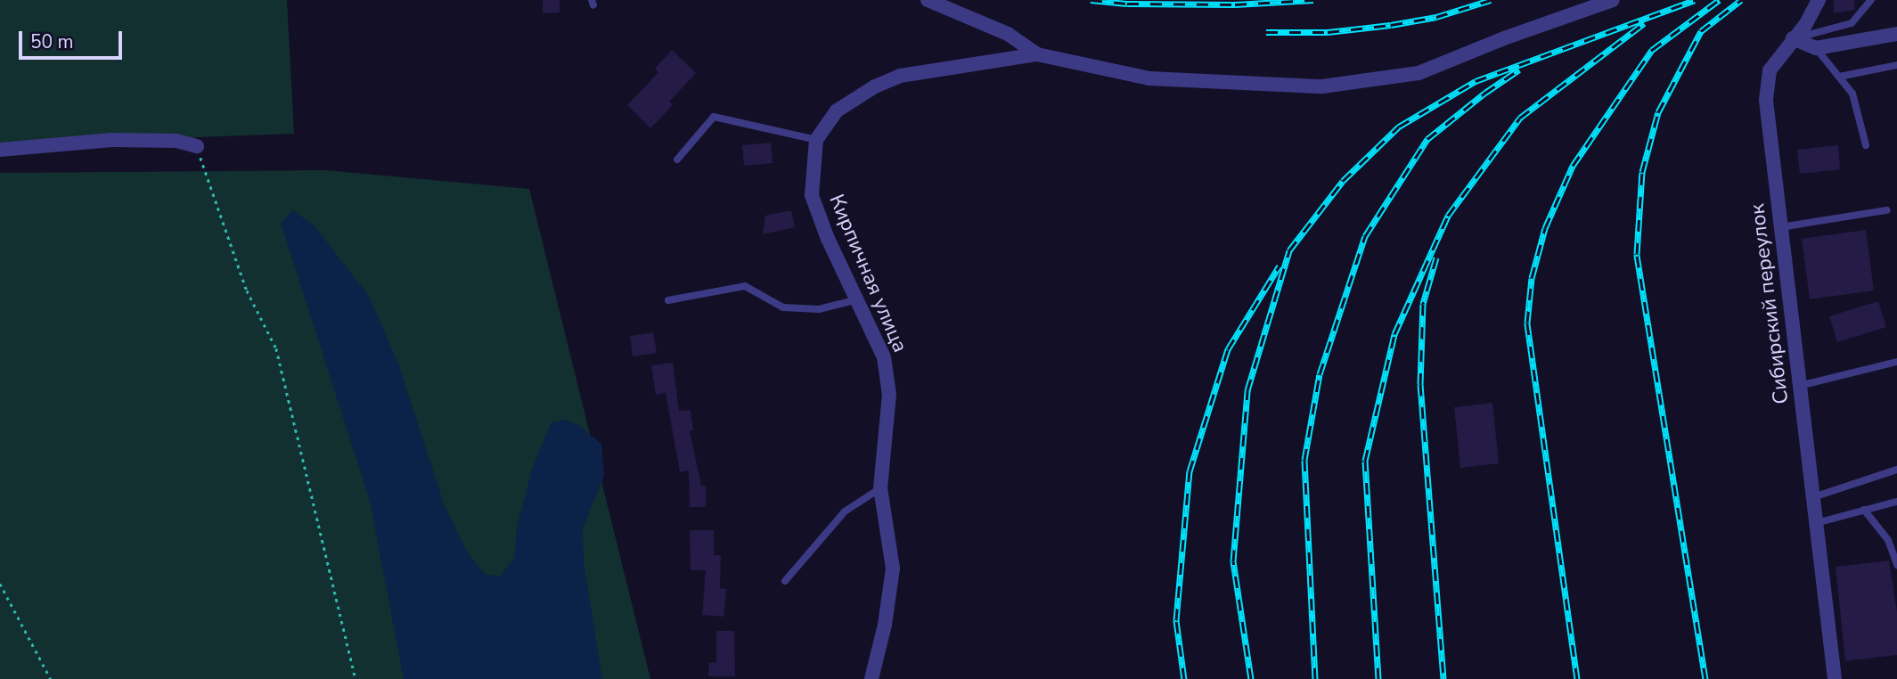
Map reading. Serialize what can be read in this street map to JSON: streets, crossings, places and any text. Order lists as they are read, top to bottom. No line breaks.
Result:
{"streets":{"street":["Кирпичная улица","Сибирский переулок"]},"scale_bar":"50 m"}
